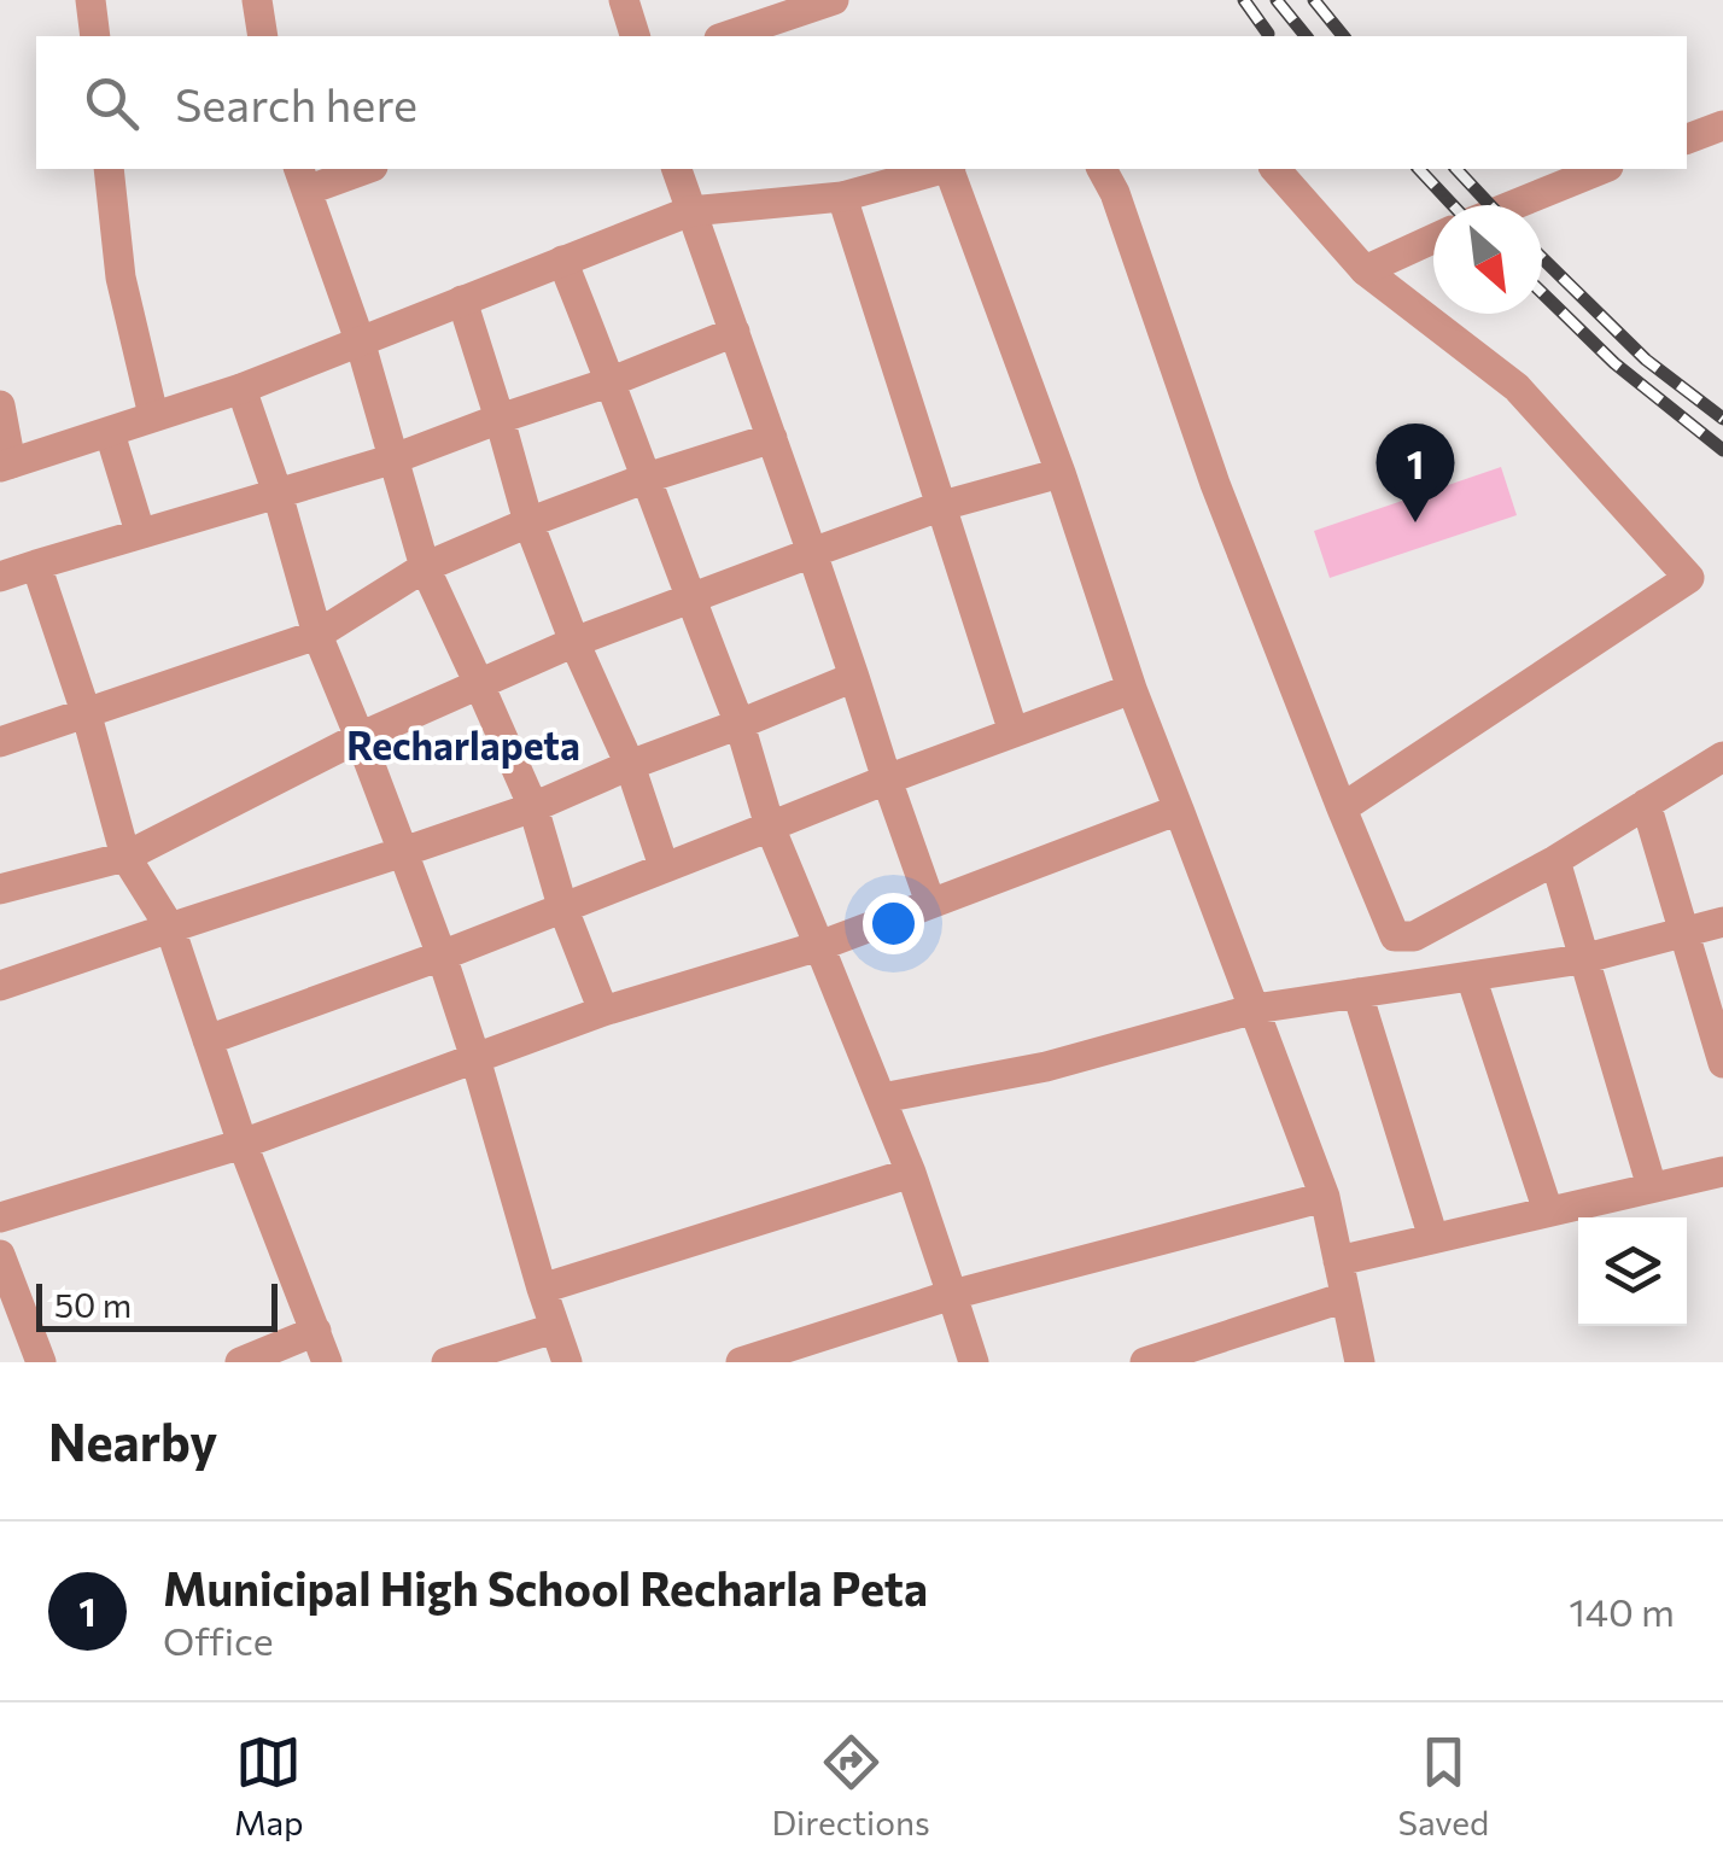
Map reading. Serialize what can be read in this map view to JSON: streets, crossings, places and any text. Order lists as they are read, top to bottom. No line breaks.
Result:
{"districts":["Recharlapeta"],"scale_bar":"50 m","north":"bottom right","page":{"search":"Search here","pins":"1","scale":"50 m","heading":"Nearby","list":[{"mark":"1","name":"Municipal High School Recharla Peta","note":"Office","value":"140 m"}],"nav":["Map","Directions","Saved"]}}
